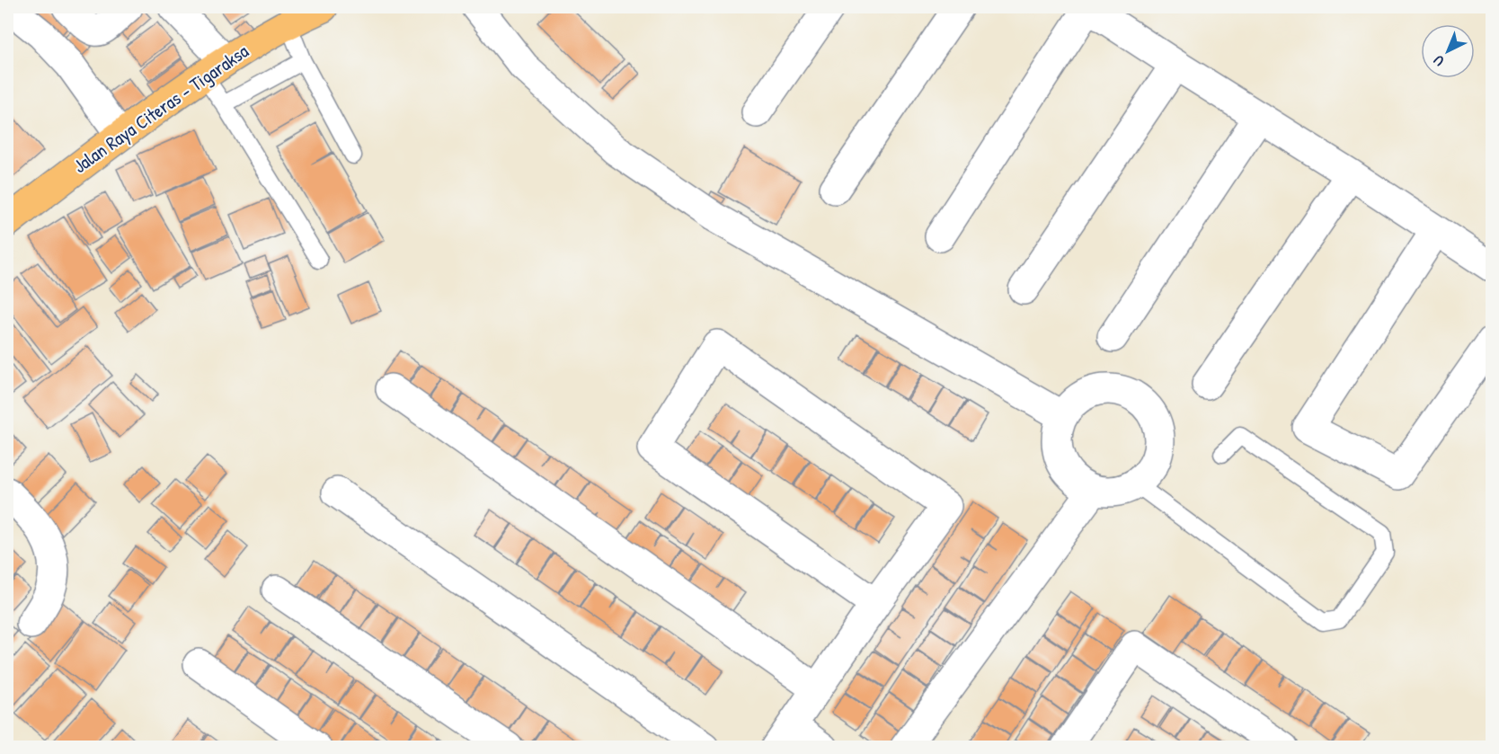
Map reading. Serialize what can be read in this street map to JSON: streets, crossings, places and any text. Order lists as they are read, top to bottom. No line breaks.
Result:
{"streets":{"main road":["Jalan Raya Citeras - Tigaraksa"]},"north":"bottom left"}
